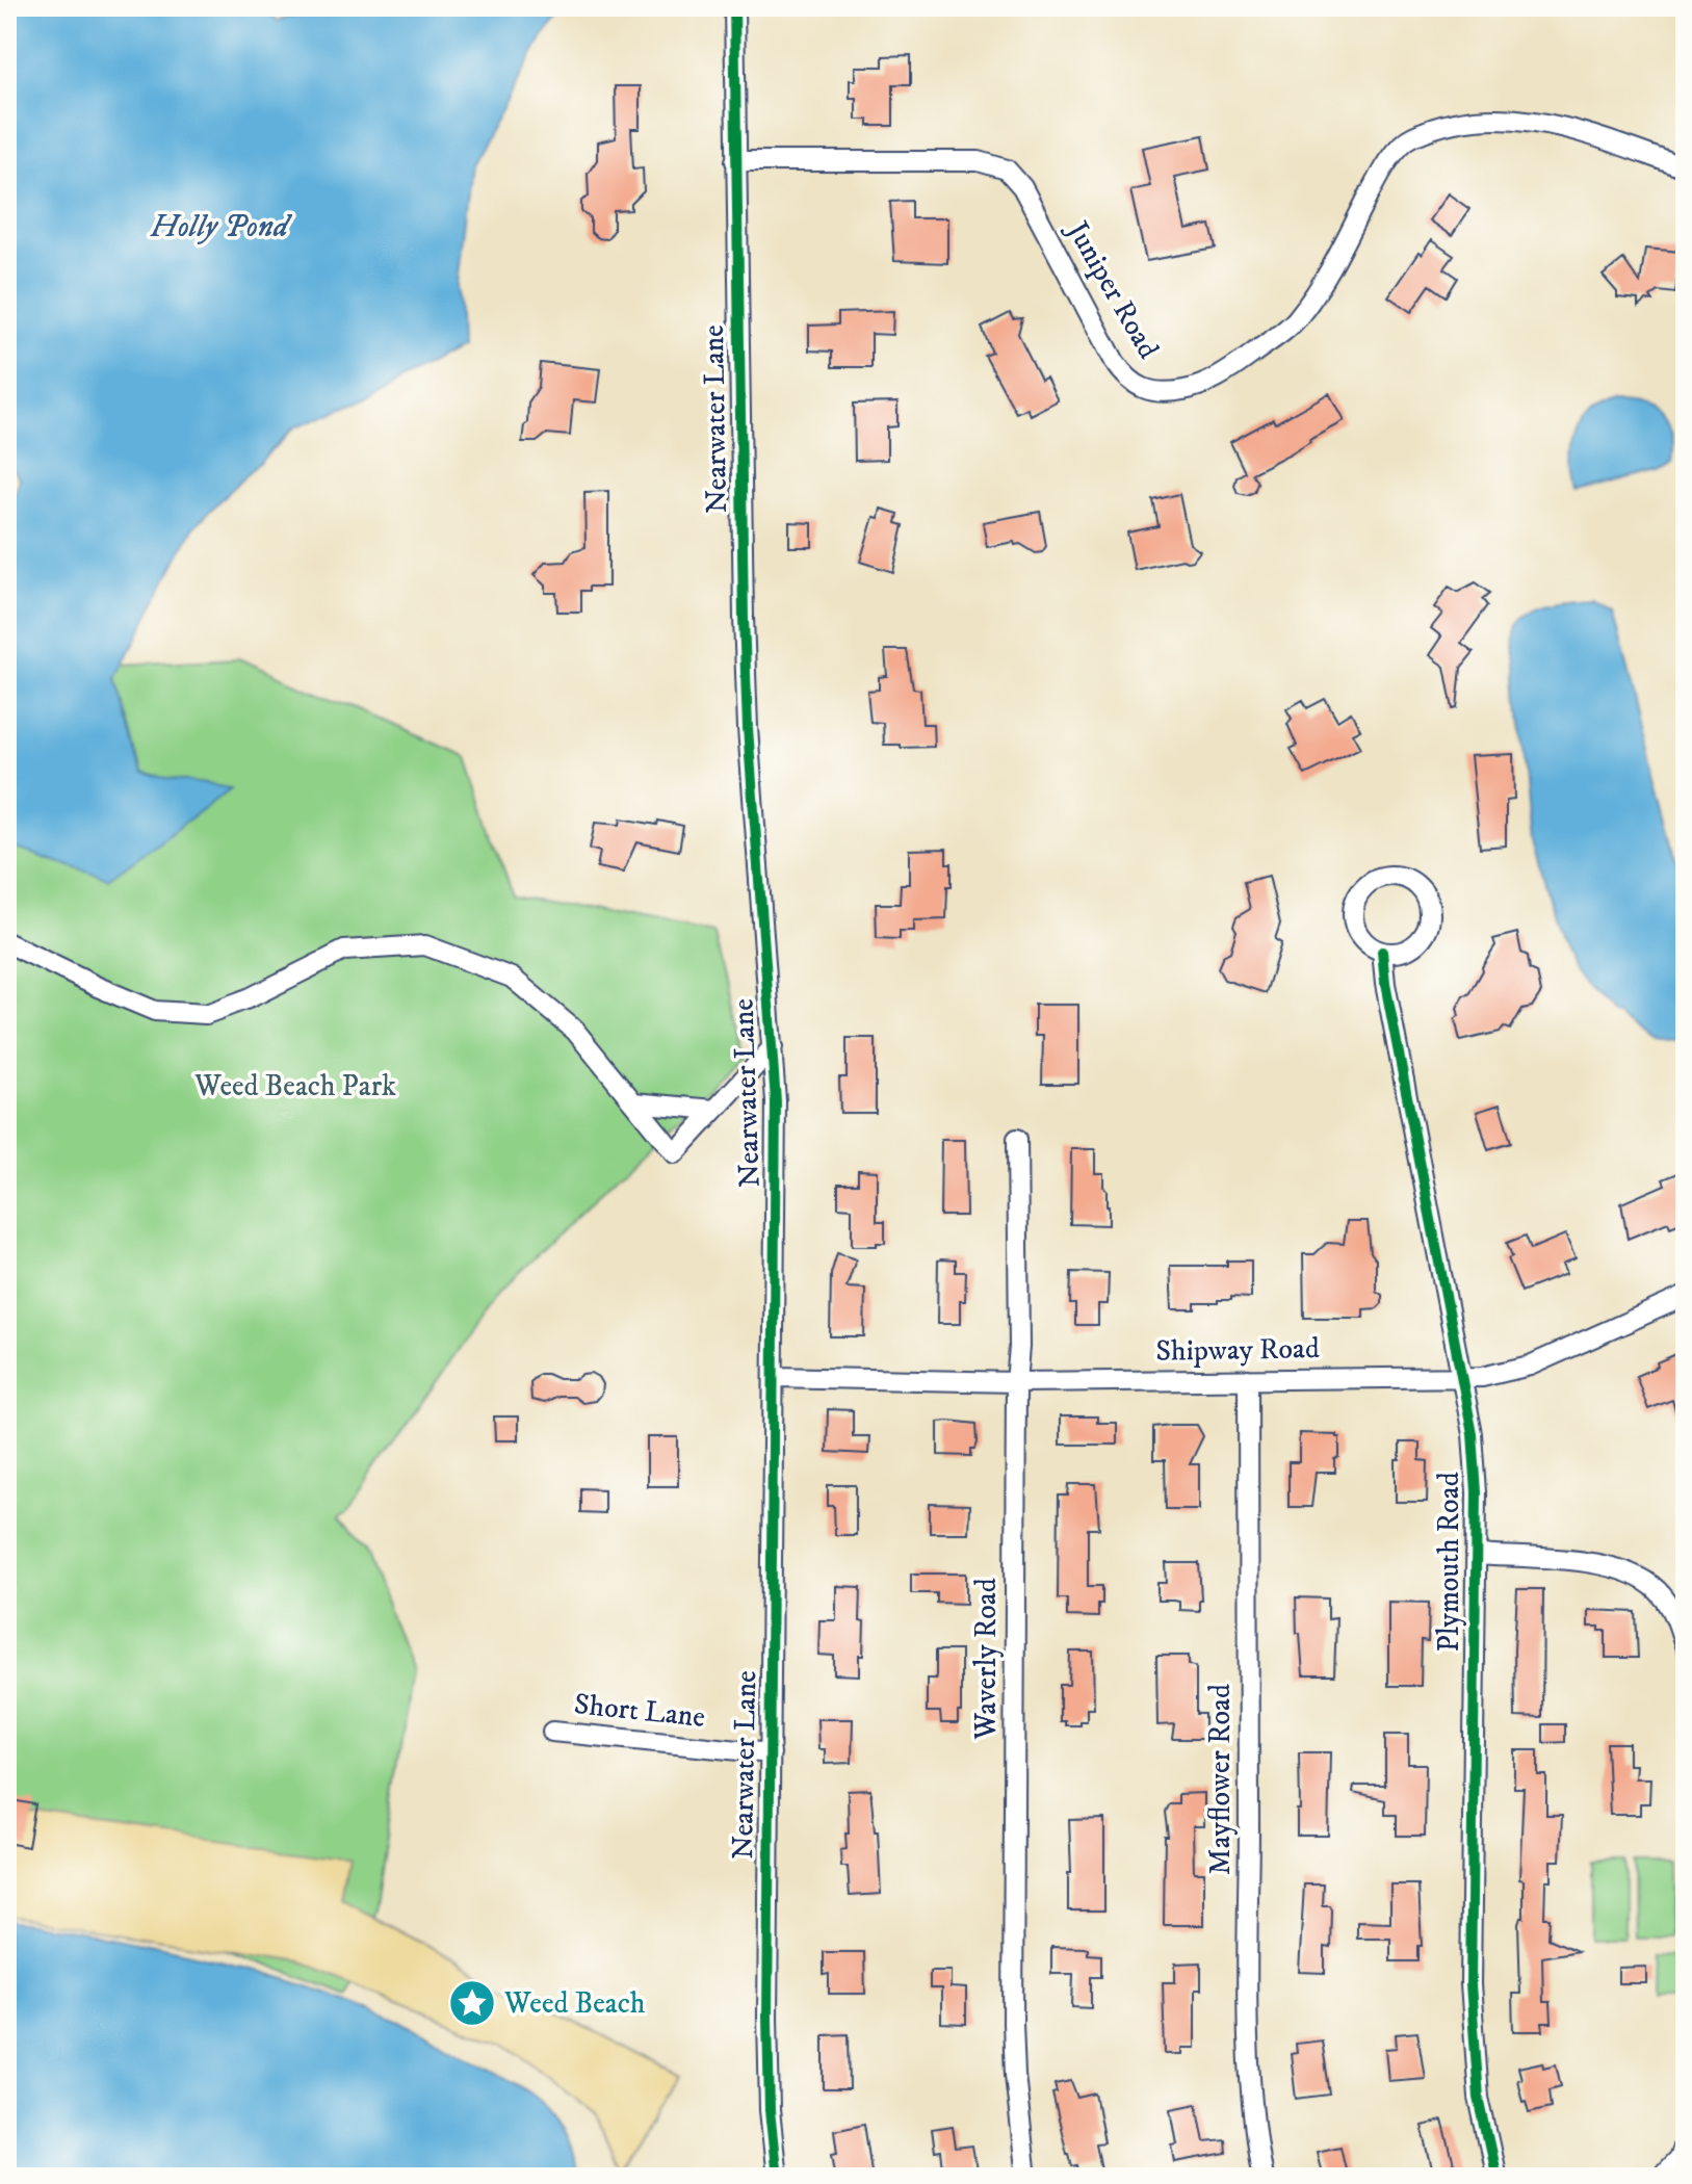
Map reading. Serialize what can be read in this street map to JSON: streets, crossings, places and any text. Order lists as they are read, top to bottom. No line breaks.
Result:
{"streets":{"street":["Juniper Road","Nearwater Lane","Shipway Road","Plymouth Road","Waverly Road","Short Lane","Mayflower Road"]},"crossings":[["Juniper Road","Nearwater Lane"],["Nearwater Lane","Shipway Road"],["Nearwater Lane","Short Lane"],["Shipway Road","Plymouth Road"],["Shipway Road","Waverly Road"],["Shipway Road","Mayflower Road"]],"water":["Holly Pond"],"parks":["Weed Beach Park"],"places":{"place":["Weed Beach"]}}
